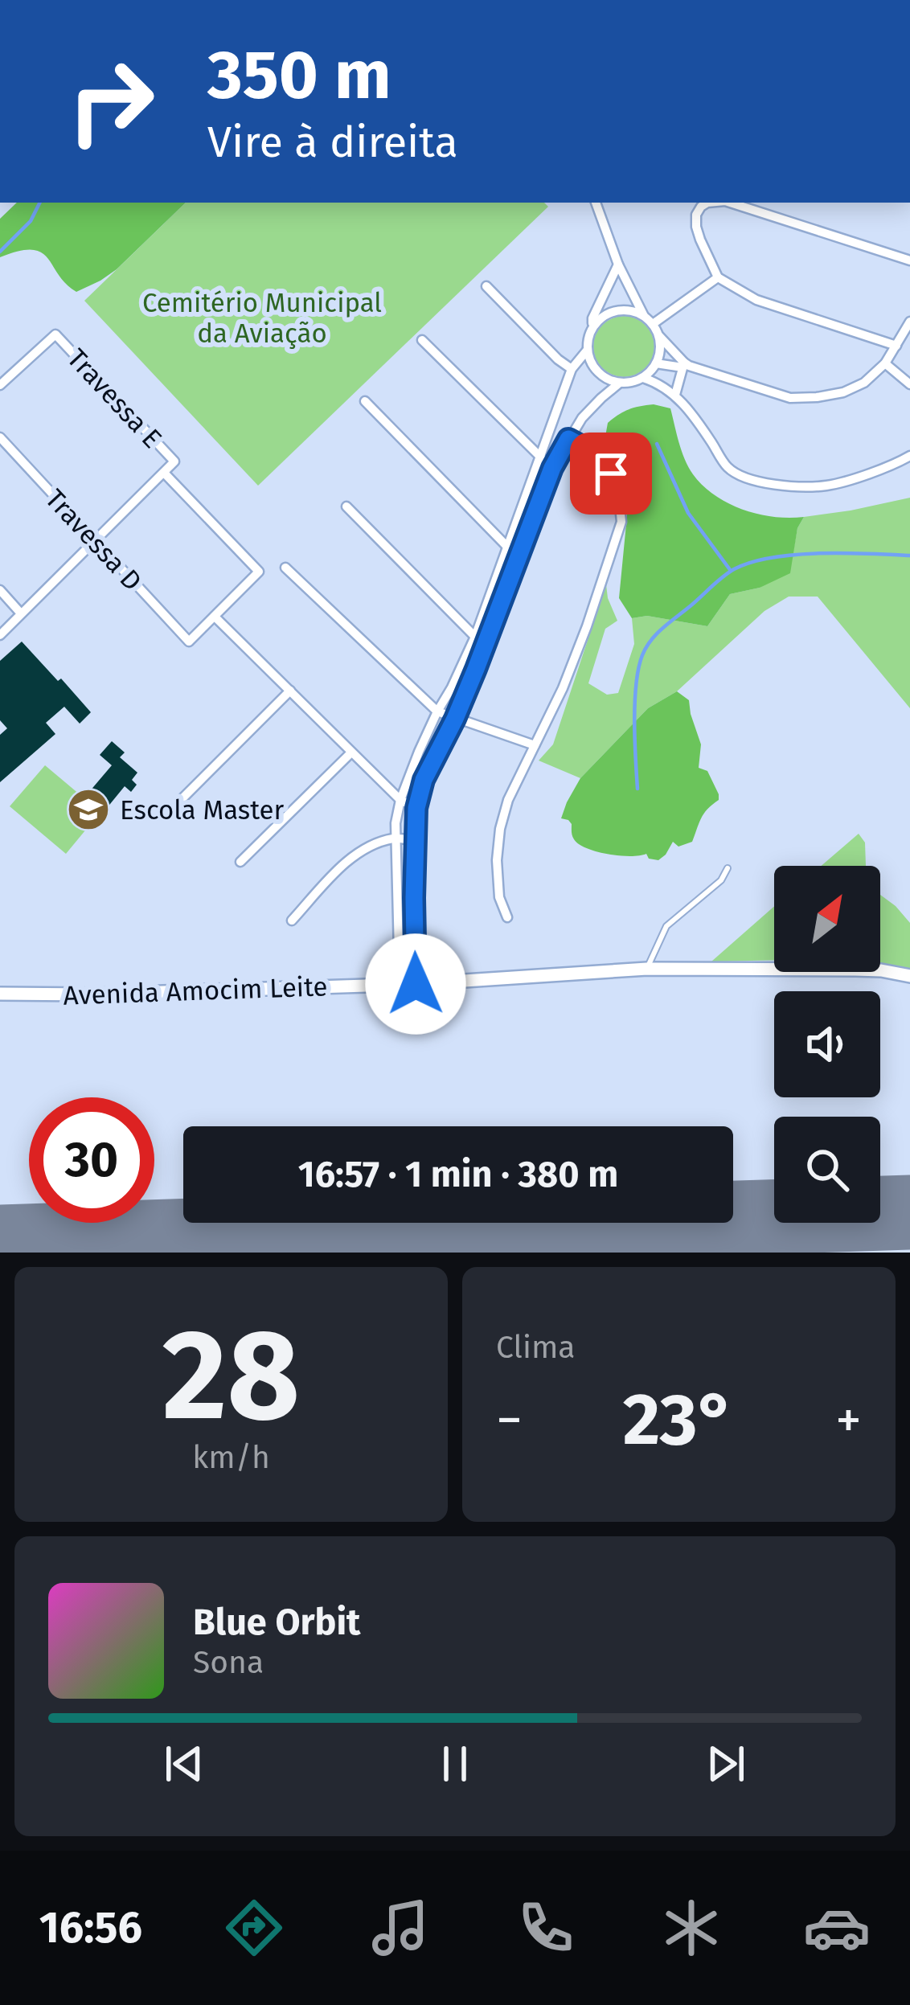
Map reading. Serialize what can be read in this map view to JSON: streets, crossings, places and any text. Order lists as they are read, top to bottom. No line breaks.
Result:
{"streets":{"street":["Travessa E","Travessa D","Avenida Amocim Leite"]},"parks":["Cemitério Municipal da Aviação"],"places":{"school or university":["Escola Master"]},"north":"top right","page":{"turn":["350 m","Vire à direita"],"limit":"30","trip":"16:57 · 1 min · 380 m","tile":[["28","km/h"],"Clima"],"heat":["−","23°","+"],"song":["Blue Orbit","Sona"],"tabs":"16:56"}}
